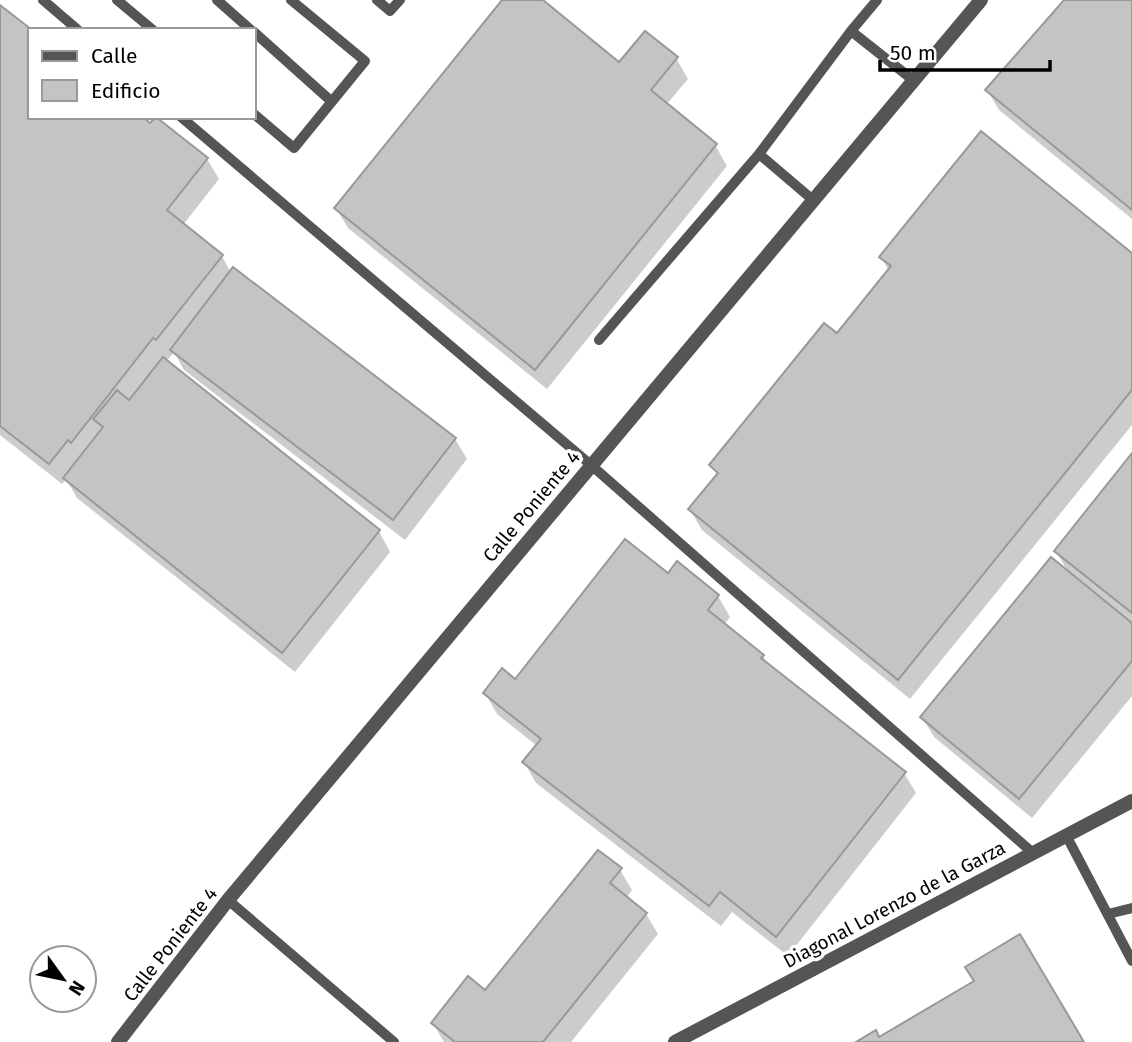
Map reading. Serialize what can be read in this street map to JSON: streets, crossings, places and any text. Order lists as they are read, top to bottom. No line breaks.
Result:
{"streets":{"street":["Calle Poniente 4","Diagonal Lorenzo de la Garza"]},"legend":["Calle","Edificio"],"scale_bar":"50 m","north":"bottom right"}
